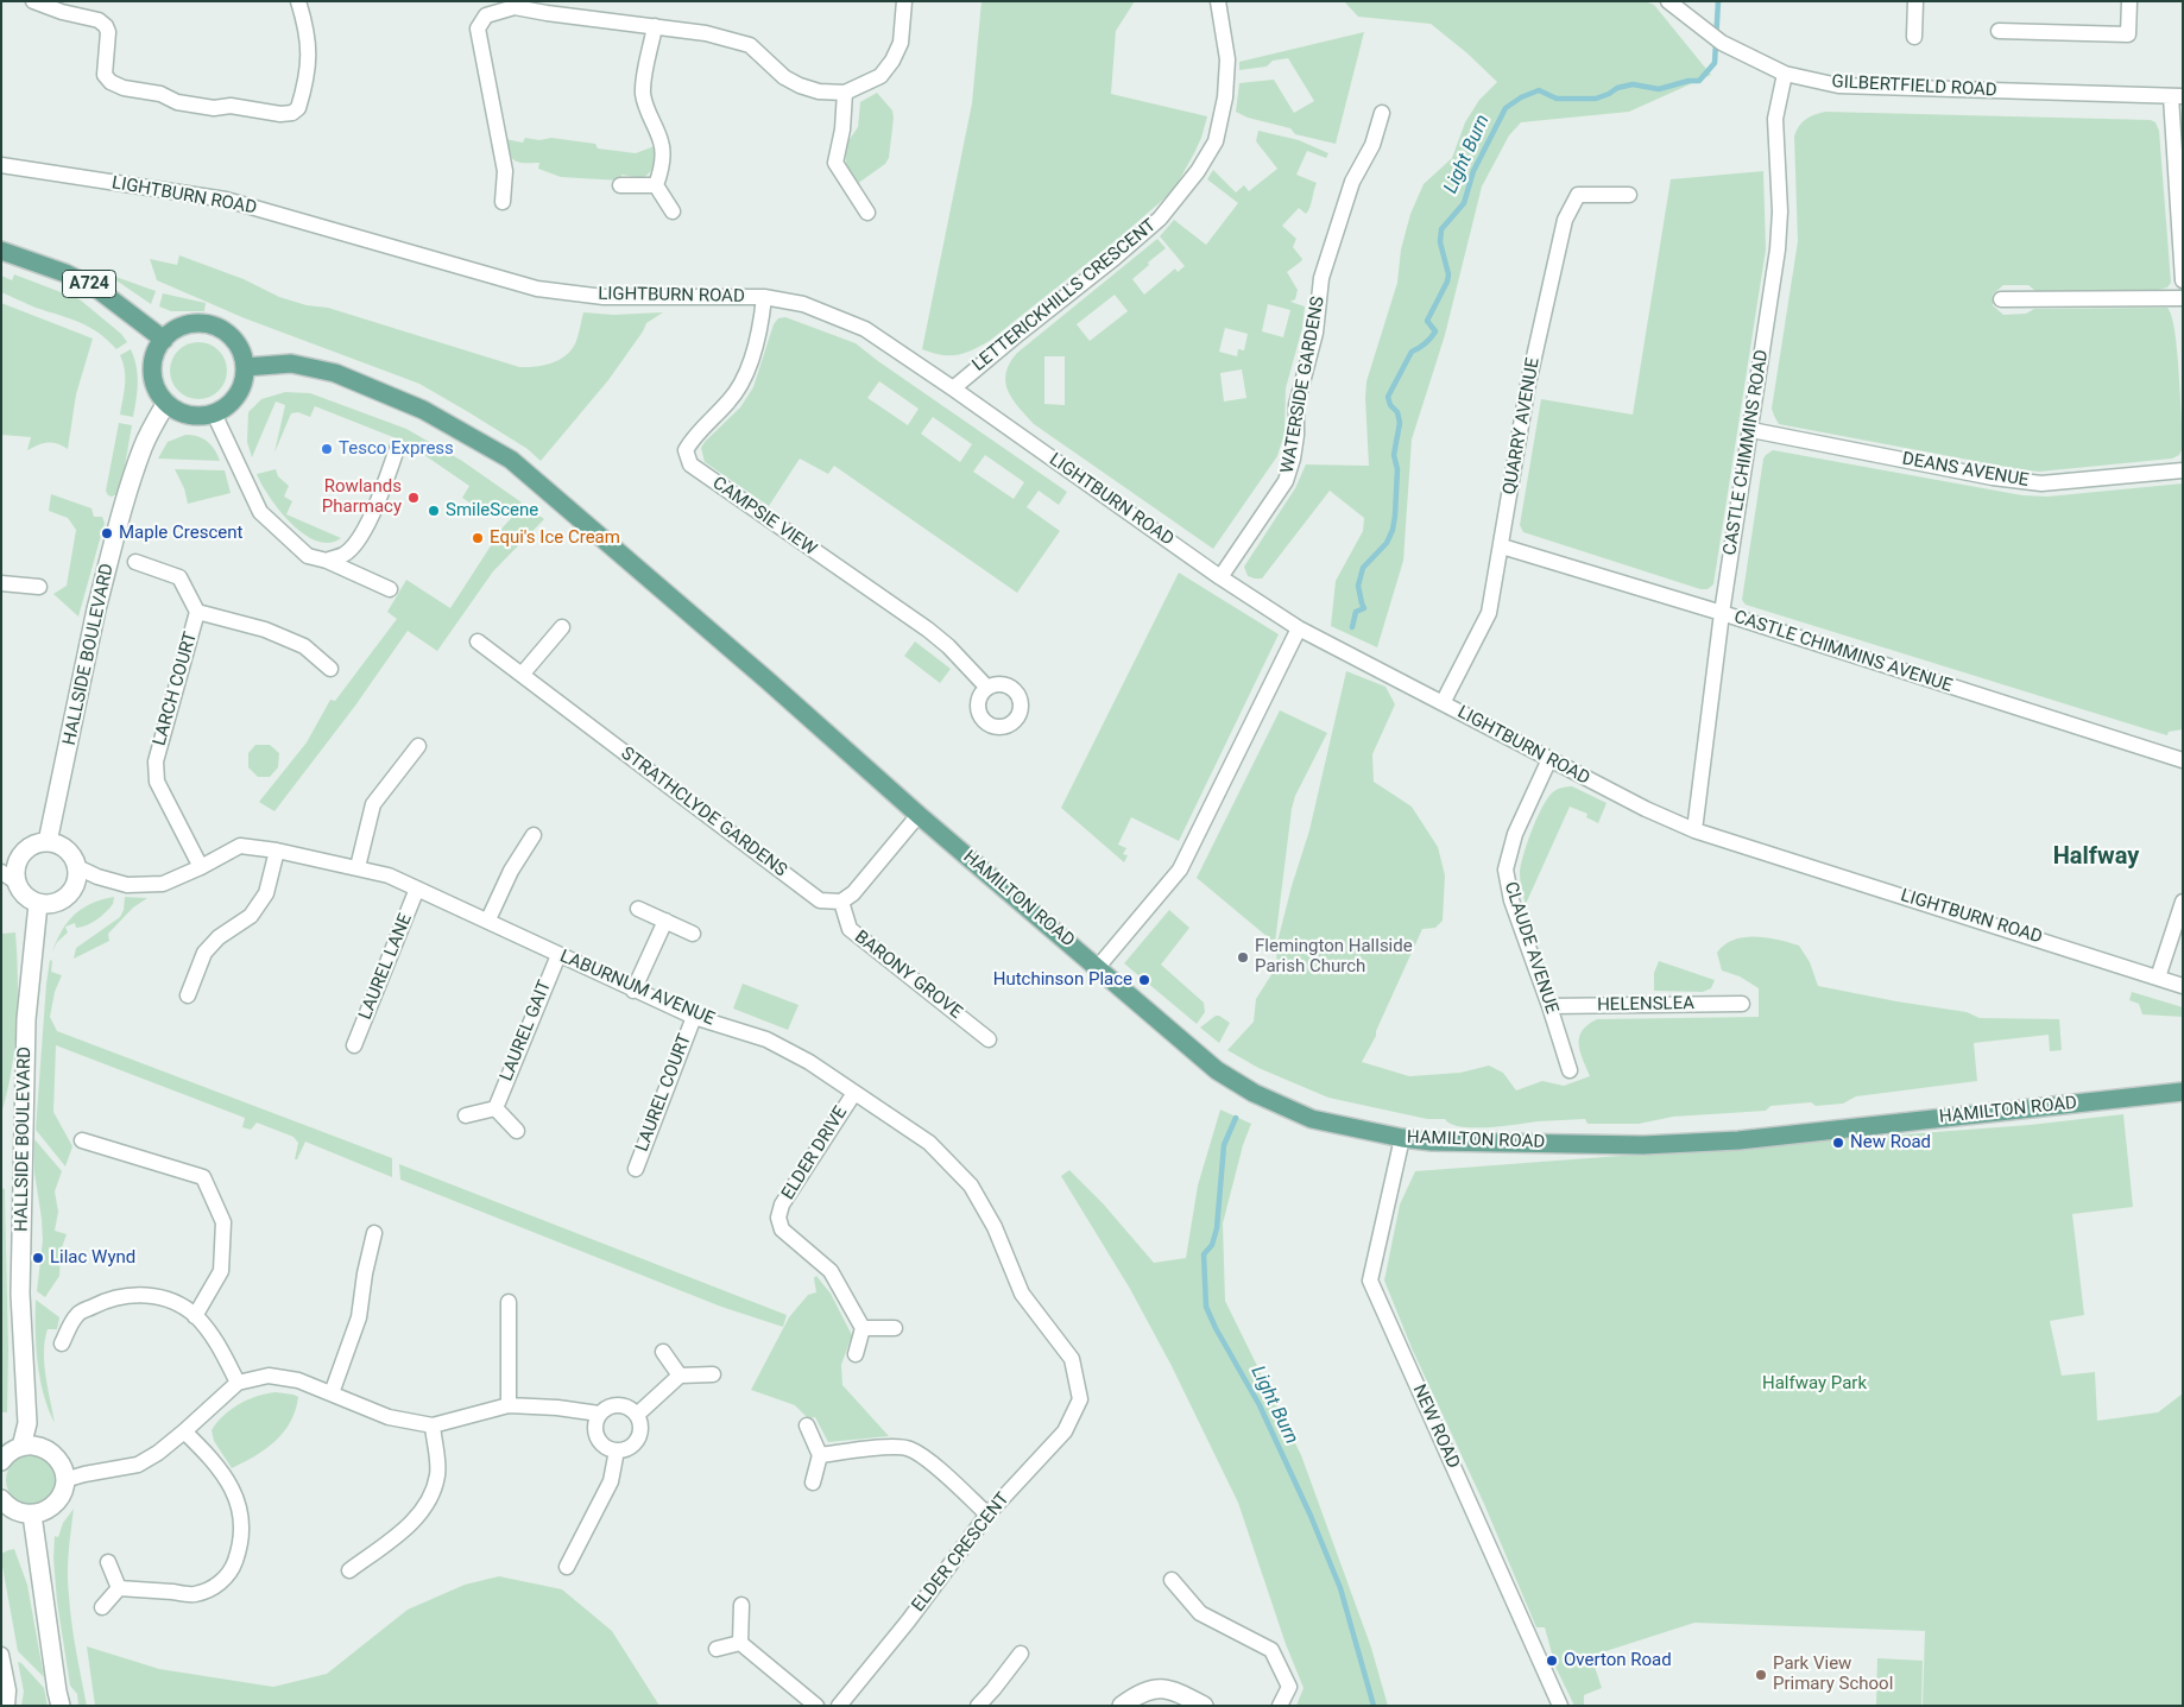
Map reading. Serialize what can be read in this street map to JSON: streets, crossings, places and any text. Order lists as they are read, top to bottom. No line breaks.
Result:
{"streets":{"main road":["A724","HAMILTON ROAD"],"street":["GILBERTFIELD ROAD","LIGHTBURN ROAD","LETTERICKHILLS CRESCENT","WATERSIDE GARDENS","QUARRY AVENUE","CASTLE CHIMMINS ROAD","DEANS AVENUE","CAMPSIE VIEW","CASTLE CHIMMINS AVENUE","HALLSIDE BOULEVARD","LARCH COURT","STRATHCLYDE GARDENS","CLAUDE AVENUE","LAUREL LANE","BARONY GROVE","LABURNUM AVENUE","HELENSLEA","LAUREL GAIT","LAUREL COURT","ELDER DRIVE","NEW ROAD","ELDER CRESCENT"]},"crossings":[["GILBERTFIELD ROAD","CASTLE CHIMMINS ROAD"],["LIGHTBURN ROAD","LETTERICKHILLS CRESCENT"],["LIGHTBURN ROAD","WATERSIDE GARDENS"],["LIGHTBURN ROAD","QUARRY AVENUE"],["LIGHTBURN ROAD","CASTLE CHIMMINS ROAD"],["LIGHTBURN ROAD","CAMPSIE VIEW"],["LIGHTBURN ROAD","CLAUDE AVENUE"],["A724","HALLSIDE BOULEVARD"],["A724","HAMILTON ROAD"],["QUARRY AVENUE","CASTLE CHIMMINS AVENUE"],["CASTLE CHIMMINS ROAD","DEANS AVENUE"],["CASTLE CHIMMINS ROAD","CASTLE CHIMMINS AVENUE"],["HALLSIDE BOULEVARD","HAMILTON ROAD"],["HALLSIDE BOULEVARD","LABURNUM AVENUE"],["LARCH COURT","LABURNUM AVENUE"],["STRATHCLYDE GARDENS","BARONY GROVE"],["HAMILTON ROAD","NEW ROAD"],["CLAUDE AVENUE","HELENSLEA"],["LAUREL LANE","LABURNUM AVENUE"],["LABURNUM AVENUE","LAUREL GAIT"],["LABURNUM AVENUE","LAUREL COURT"],["LABURNUM AVENUE","ELDER DRIVE"],["LABURNUM AVENUE","ELDER CRESCENT"]],"districts":["Halfway"],"water":["Light Burn"],"parks":["Halfway Park"],"places":["Tesco Express","Rowlands Pharmacy","SmileScene","Maple Crescent","Equi's Ice Cream","Flemington Hallside Parish Church","Hutchinson Place","New Road","Lilac Wynd","Overton Road","Park View Primary School"]}
